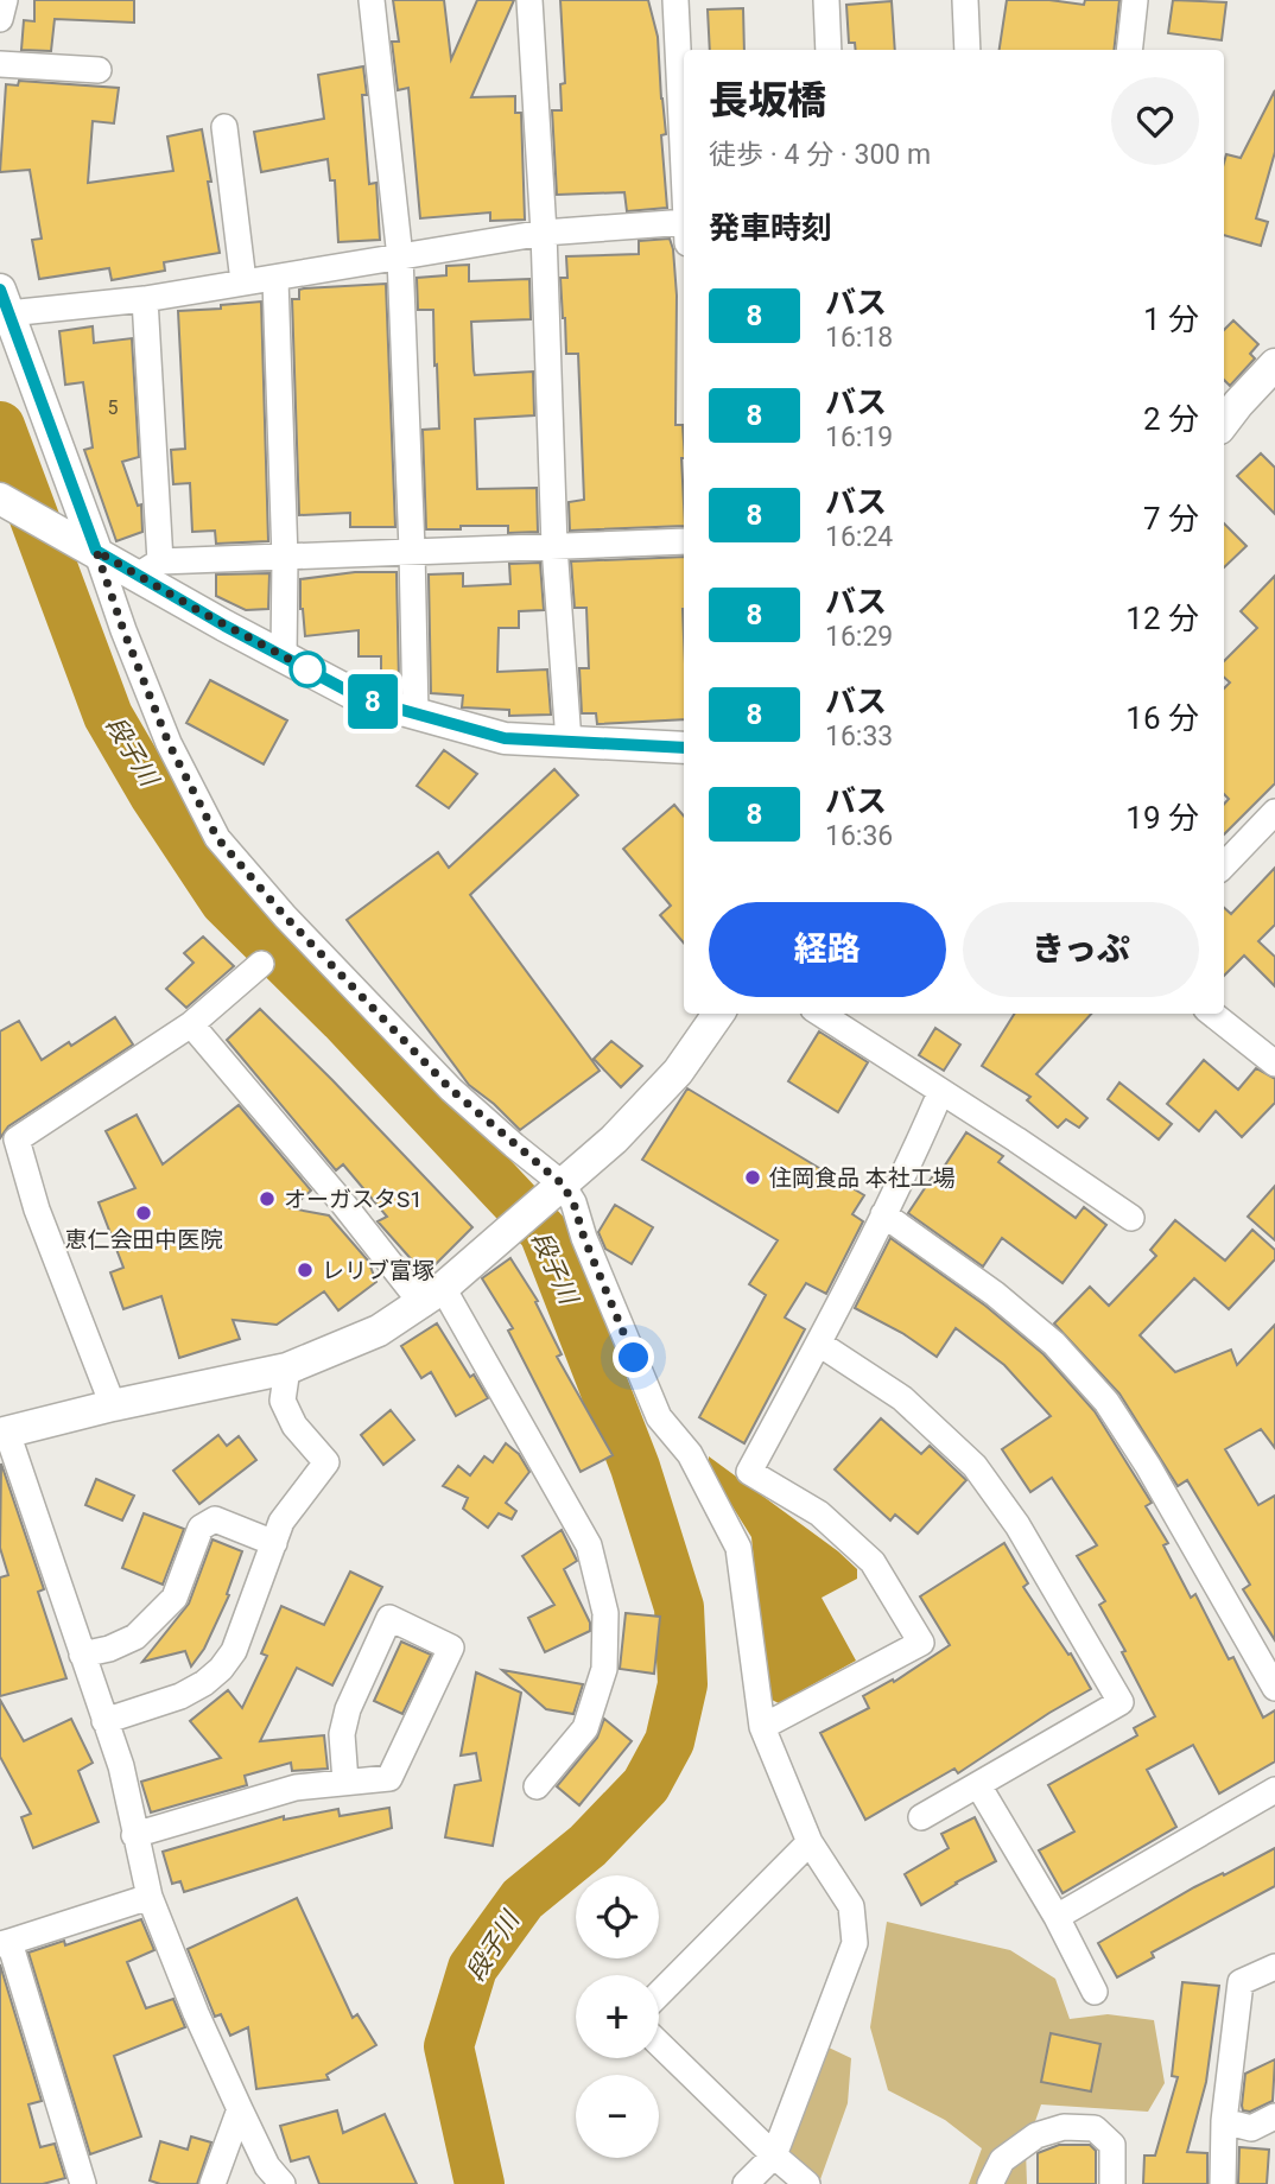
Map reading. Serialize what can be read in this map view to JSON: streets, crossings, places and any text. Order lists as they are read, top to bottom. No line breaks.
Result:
{"water":["段子川"],"places":["住岡食品 本社工場","オーガスタS1","恵仁会田中医院","レリブ富塚"],"lines":["bus line 8"],"house_numbers":["5"],"page":{"on_map":"8","heading":[["長坂橋","徒歩 · 4 分 · 300 m"],"発車時刻"],"list":[{"mark":"8","name":"バス","note":"16:18","value":"1 分"},{"mark":"8","name":"バス","note":"16:19","value":"2 分"},{"mark":"8","name":"バス","note":"16:24","value":"7 分"},{"mark":"8","name":"バス","note":"16:29","value":"12 分"},{"mark":"8","name":"バス","note":"16:33","value":"16 分"},{"mark":"8","name":"バス","note":"16:36","value":"19 分"}],"buttons":["経路","きっぷ"],"map_buttons":["+","−"]}}
